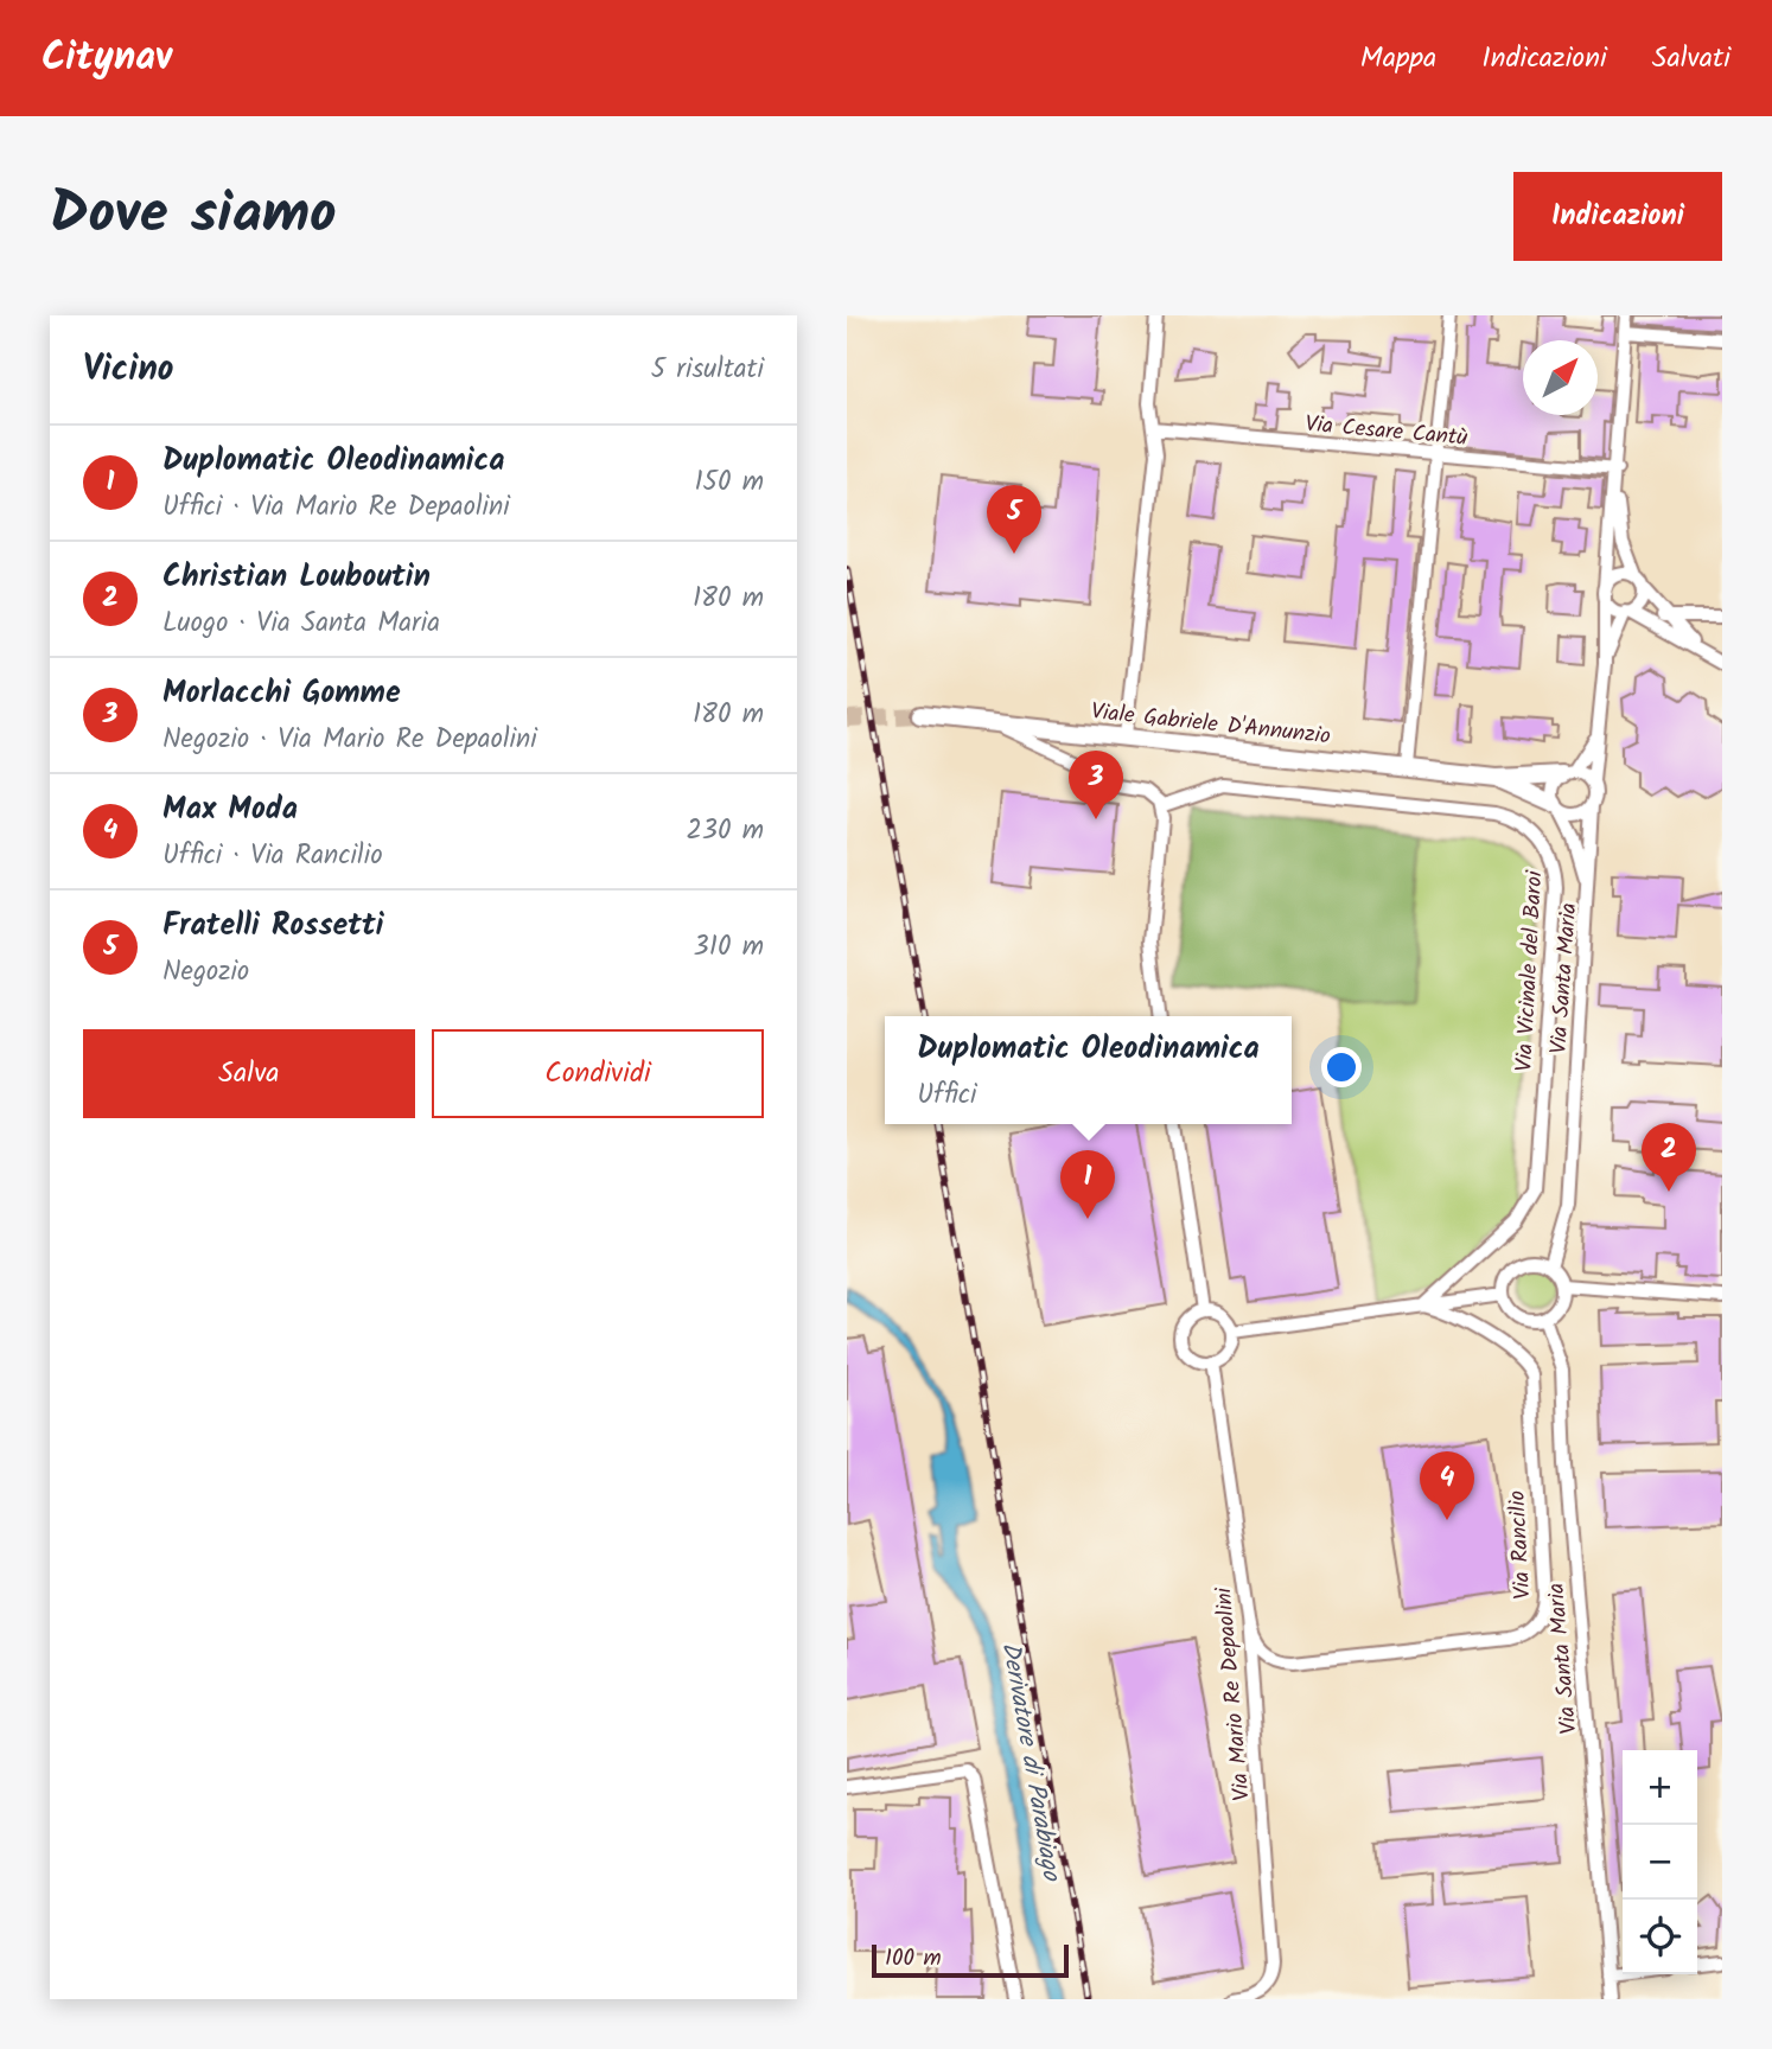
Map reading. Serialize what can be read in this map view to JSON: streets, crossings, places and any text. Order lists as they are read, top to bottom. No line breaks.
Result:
{"streets":{"main road":["Viale Gabriele D'Annunzio"],"street":["Via Cesare Cantù","Via Vicinale del Baroi","Via Santa Maria","Via Rancilio","Via Mario Re Depaolini"]},"crossings":[["Via Cesare Cantù","Via Santa Maria"],["Viale Gabriele D'Annunzio","Via Santa Maria"],["Via Vicinale del Baroi","Via Rancilio"],["Via Rancilio","Via Mario Re Depaolini"]],"water":["Derivatore di Parabiago"],"scale_bar":"100 m","north":"top right","page":{"header":"Citynav","nav":["Mappa","Indicazioni","Salvati"],"title":"Dove siamo","buttons":["Indicazioni",["Salva","Condividi"]],"heading":["Vicino","5 risultati"],"list":[{"mark":"1","name":"Duplomatic Oleodinamica","note":"Uffici · Via Mario Re Depaolini","value":"150 m"},{"mark":"2","name":"Christian Louboutin","note":"Luogo · Via Santa Maria","value":"180 m"},{"mark":"3","name":"Morlacchi Gomme","note":"Negozio · Via Mario Re Depaolini","value":"180 m"},{"mark":"4","name":"Max Moda","note":"Uffici · Via Rancilio","value":"230 m"},{"mark":"5","name":"Fratelli Rossetti","note":"Negozio","value":"310 m"}],"pins":["5","3","2","1","4"],"popup":["Duplomatic Oleodinamica","Uffici"],"map_buttons":["+","−"],"scale":"100 m"}}
